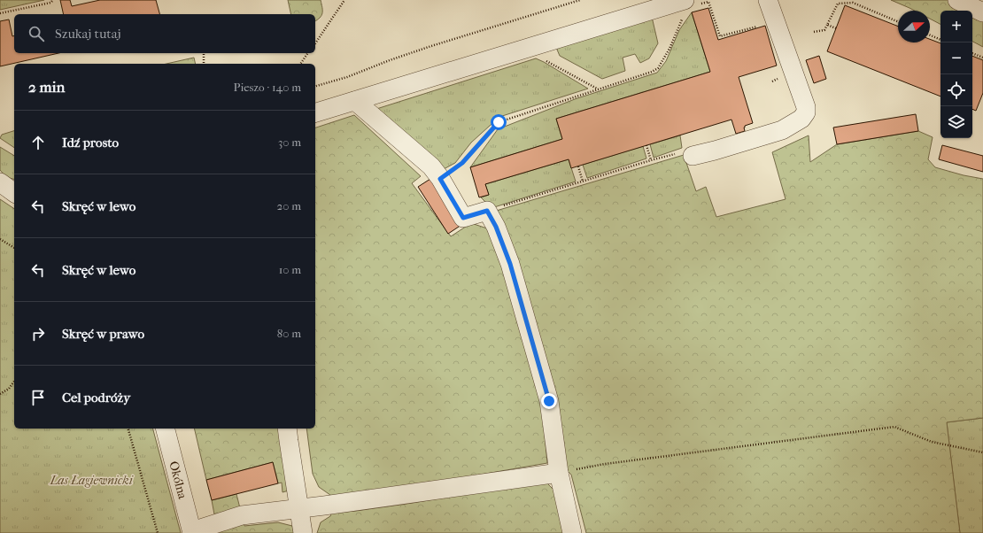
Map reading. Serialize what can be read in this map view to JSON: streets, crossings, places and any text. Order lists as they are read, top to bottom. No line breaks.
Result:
{"streets":{"street":["Okólna"]},"parks":["Las Łagiewnicki"],"north":"right","page":{"map_buttons":["+","−"],"search":"Szukaj tutaj","heading":["2 min","Pieszo · 140 m"],"list":[["Idź prosto","30 m"],["Skręć w lewo","20 m"],["Skręć w lewo","10 m"],["Skręć w prawo","80 m"],"Cel podróży"]}}
